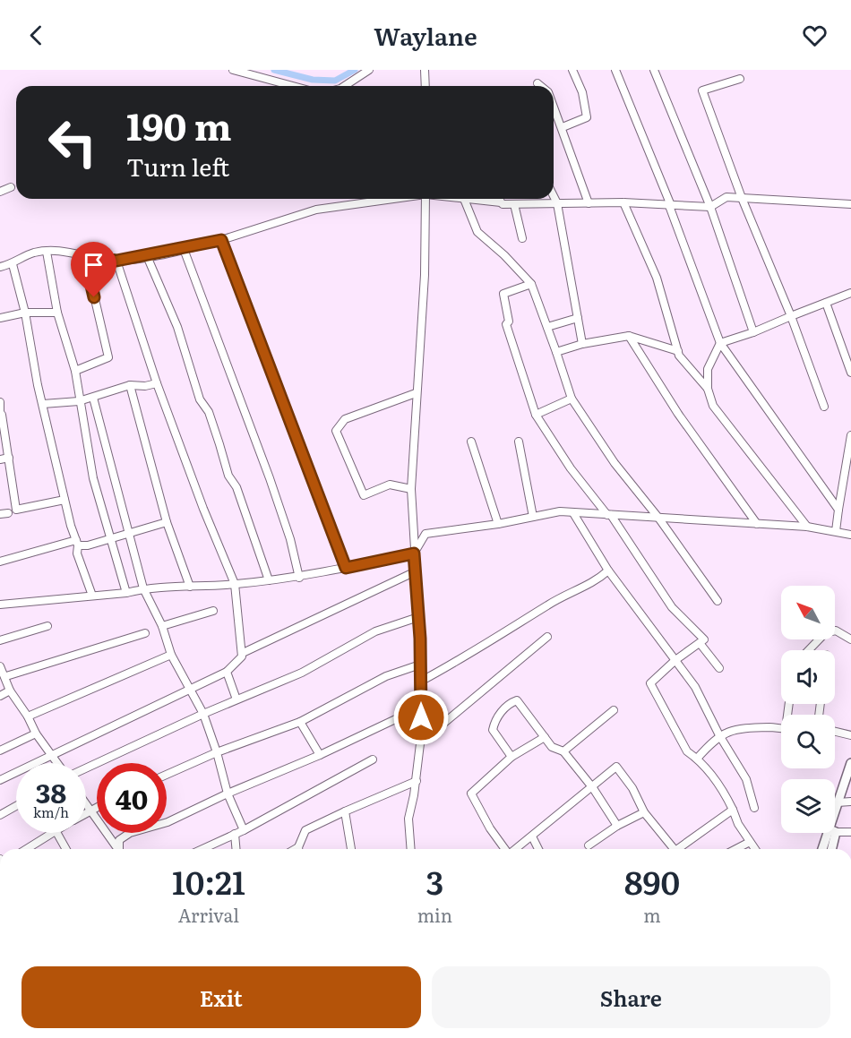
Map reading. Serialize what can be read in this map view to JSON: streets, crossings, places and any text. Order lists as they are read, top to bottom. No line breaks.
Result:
{"north":"top left","page":{"header":"Waylane","turn":["190 m","Turn left"],"speed":"38 km/h","limit":"40","eta":["10:21","Arrival","3","min","890","m"],"buttons":["Exit","Share"]}}
